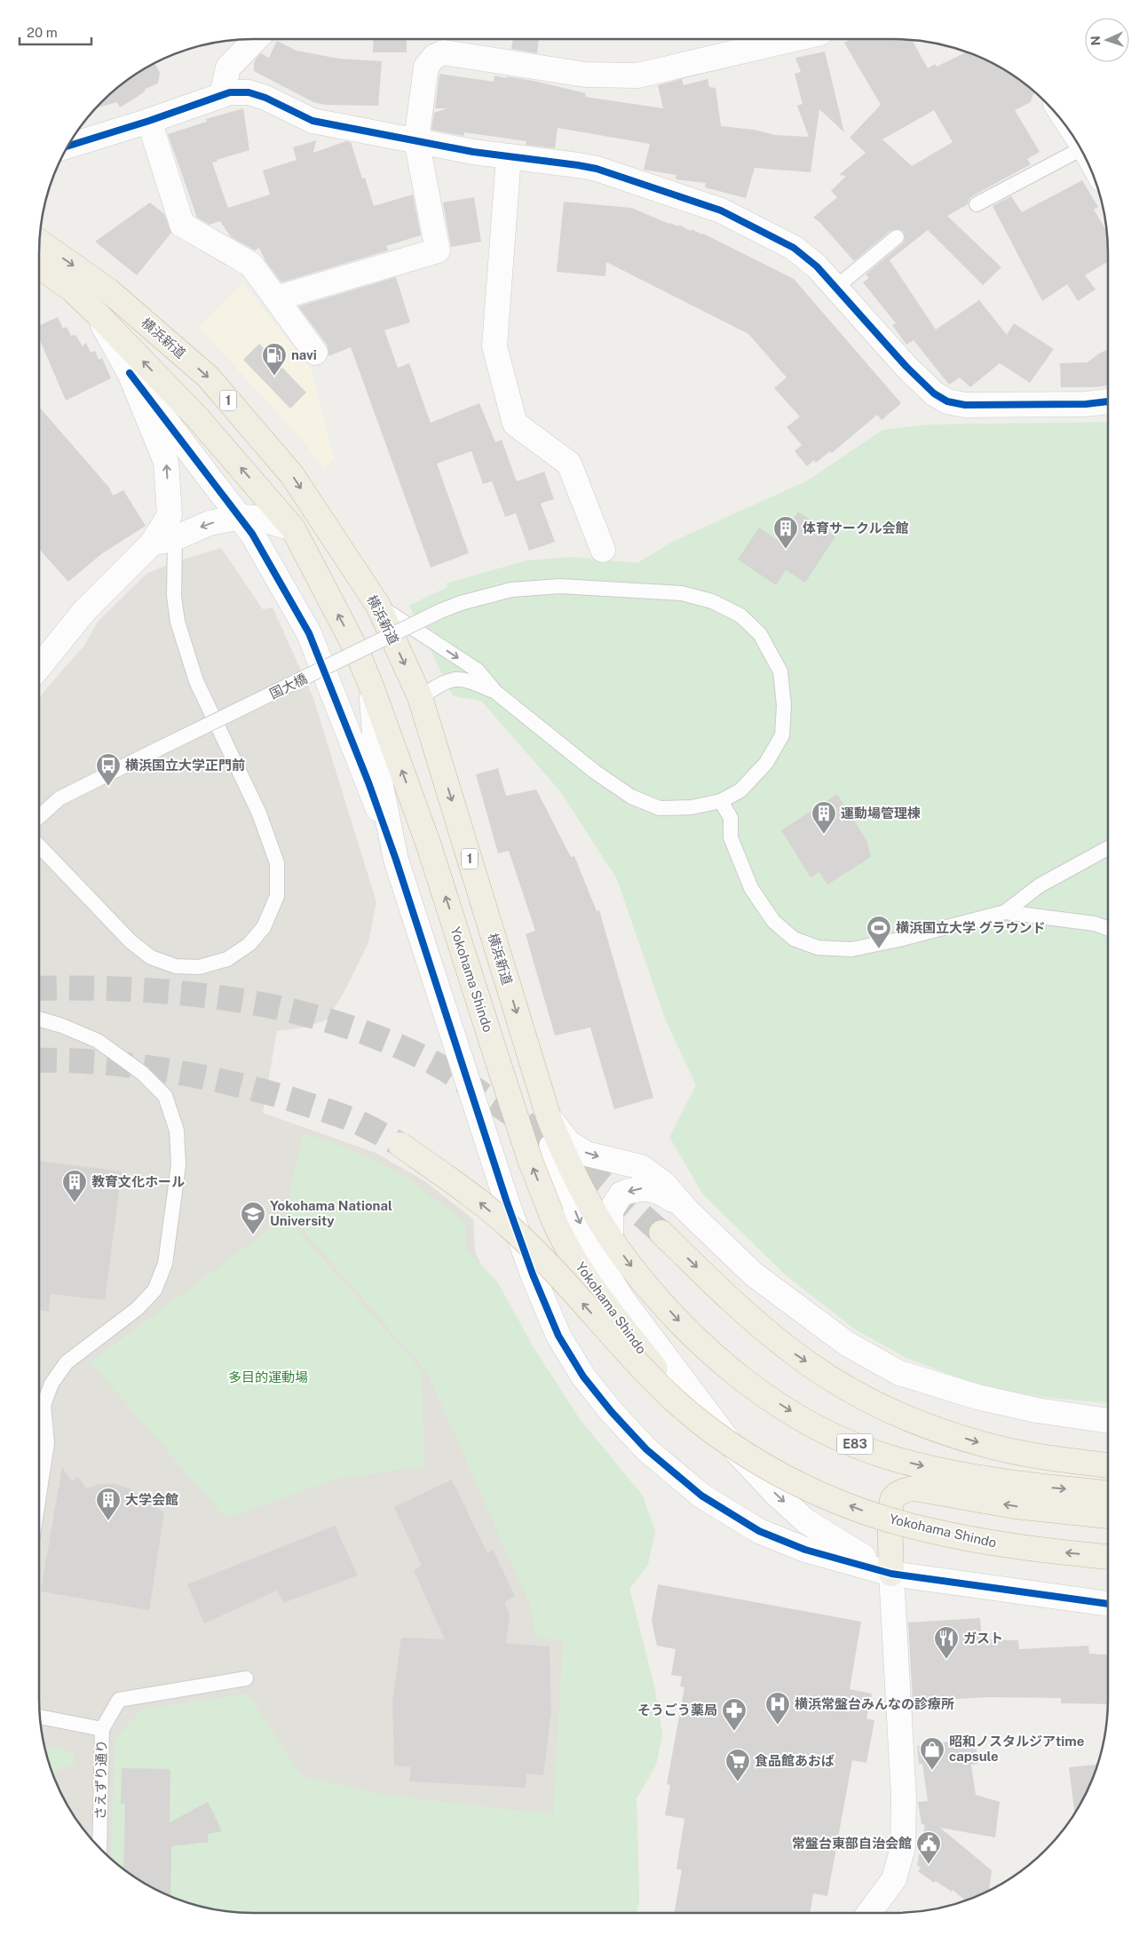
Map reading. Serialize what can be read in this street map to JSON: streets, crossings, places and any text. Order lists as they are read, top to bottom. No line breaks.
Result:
{"streets":{"highway":["横浜新道","1","Yokohama Shindo","E83"],"lane":["国大橋","さえずり通り"]},"crossings":[["横浜新道","1"],["1","E83"]],"parks":["多目的運動場"],"places":{"fuel station":["navi"],"building":["体育サークル会館","運動場管理棟","教育文化ホール","大学会館"],"bus stop":["横浜国立大学正門前"],"sports":["横浜国立大学 グラウンド"],"school or university":["Yokohama National University"],"restaurant":["ガスト"],"hospital":["横浜常盤台みんなの診療所"],"pharmacy":["そうごう薬局"],"shop":["昭和ノスタルジアtime capsule"],"supermarket":["食品館あおば"],"public building":["常盤台東部自治会館"]},"scale_bar":"20 m","north":"left"}
